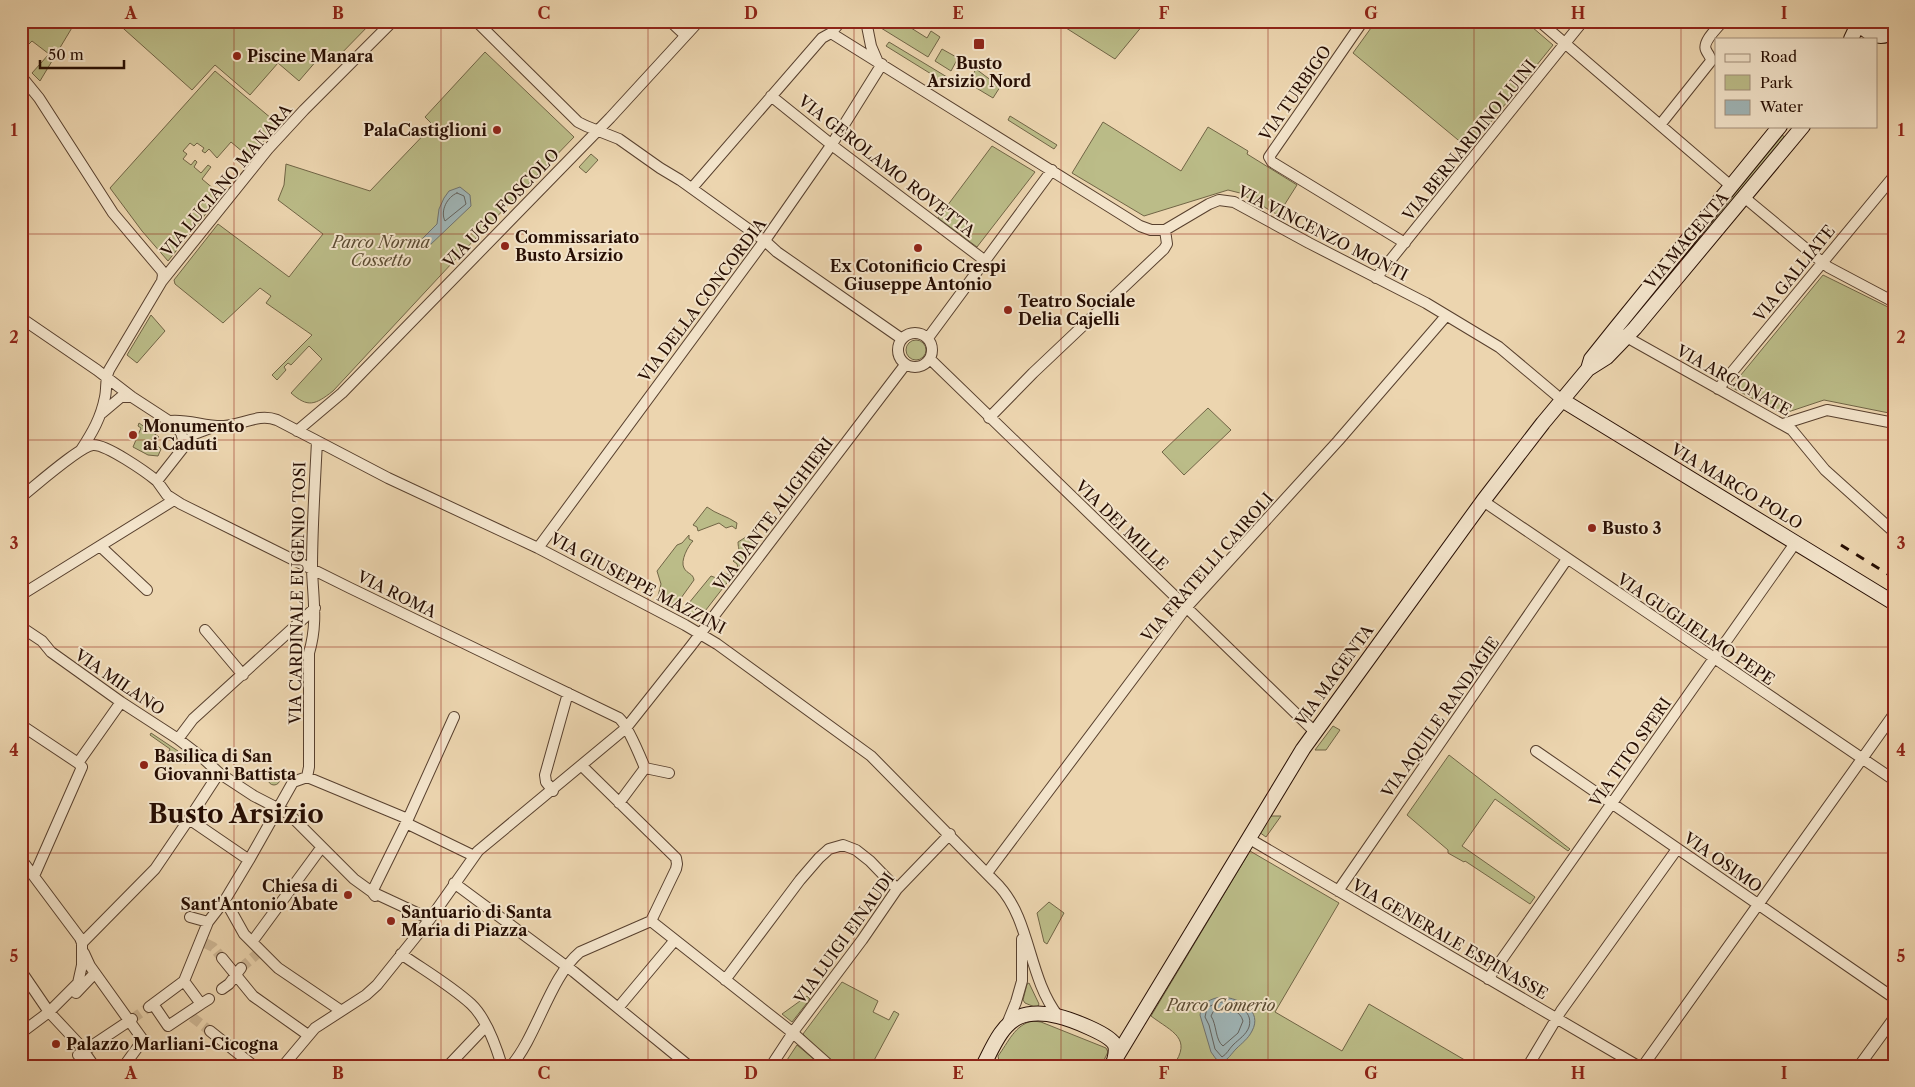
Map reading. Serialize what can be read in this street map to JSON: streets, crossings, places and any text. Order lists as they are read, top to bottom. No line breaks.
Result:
{"streets":{"street":["VIA TURBIGO","VIA BERNARDINO LUINI","VIA GEROLAMO ROVETTA","VIA LUCIANO MANARA","VIA UGO FOSCOLO","VIA VINCENZO MONTI","VIA MAGENTA","VIA GALLIATE","VIA DELLA CONCORDIA","VIA ARCONATE","VIA MARCO POLO","VIA DANTE ALIGHIERI","VIA DEI MILLE","VIA FRATELLI CAIROLI","VIA GIUSEPPE MAZZINI","VIA CARDINALE EUGENIO TOSI","VIA ROMA","VIA GUGLIELMO PEPE","VIA MILANO","VIA AQUILE RANDAGIE","VIA TITO SPERI","VIA OSIMO","VIA LUIGI EINAUDI","VIA GENERALE ESPINASSE"]},"crossings":[["VIA TURBIGO","VIA BERNARDINO LUINI"],["VIA BERNARDINO LUINI","VIA VINCENZO MONTI"],["VIA GEROLAMO ROVETTA","VIA DELLA CONCORDIA"],["VIA UGO FOSCOLO","VIA GIUSEPPE MAZZINI"],["VIA VINCENZO MONTI","VIA MAGENTA"],["VIA VINCENZO MONTI","VIA MARCO POLO"],["VIA VINCENZO MONTI","VIA FRATELLI CAIROLI"],["VIA MAGENTA","VIA ARCONATE"],["VIA MAGENTA","VIA MARCO POLO"],["VIA MAGENTA","VIA DEI MILLE"],["VIA MAGENTA","VIA GUGLIELMO PEPE"],["VIA MAGENTA","VIA GENERALE ESPINASSE"],["VIA GALLIATE","VIA ARCONATE"],["VIA DELLA CONCORDIA","VIA GIUSEPPE MAZZINI"],["VIA MARCO POLO","VIA TITO SPERI"],["VIA DANTE ALIGHIERI","VIA DEI MILLE"],["VIA DANTE ALIGHIERI","VIA GIUSEPPE MAZZINI"],["VIA DANTE ALIGHIERI","VIA ROMA"],["VIA DANTE ALIGHIERI","VIA MILANO"],["VIA DEI MILLE","VIA FRATELLI CAIROLI"],["VIA FRATELLI CAIROLI","VIA GIUSEPPE MAZZINI"],["VIA GIUSEPPE MAZZINI","VIA CARDINALE EUGENIO TOSI"],["VIA GIUSEPPE MAZZINI","VIA LUIGI EINAUDI"],["VIA CARDINALE EUGENIO TOSI","VIA ROMA"],["VIA GUGLIELMO PEPE","VIA AQUILE RANDAGIE"],["VIA GUGLIELMO PEPE","VIA TITO SPERI"],["VIA AQUILE RANDAGIE","VIA GENERALE ESPINASSE"],["VIA TITO SPERI","VIA OSIMO"],["VIA TITO SPERI","VIA GENERALE ESPINASSE"]],"districts":["Busto Arsizio"],"parks":["Parco Norma Cossetto","Parco Comerio"],"places":{"transit":["Busto Arsizio Nord"],"other":["Piscine Manara","PalaCastiglioni","Commissariato Busto Arsizio","Ex Cotonificio Crespi Giuseppe Antonio","Teatro Sociale Delia Cajelli","Monumento ai Caduti","Busto 3","Basilica di San Giovanni Battista","Chiesa di Sant'Antonio Abate","Santuario di Santa Maria di Piazza","Palazzo Marliani-Cicogna"]},"legend":["Road","Park","Water"],"scale_bar":"50 m","grid":{"columns":["A","B","C","D","E","F","G","H","I"],"rows":["1","2","3","4","5"]}}
